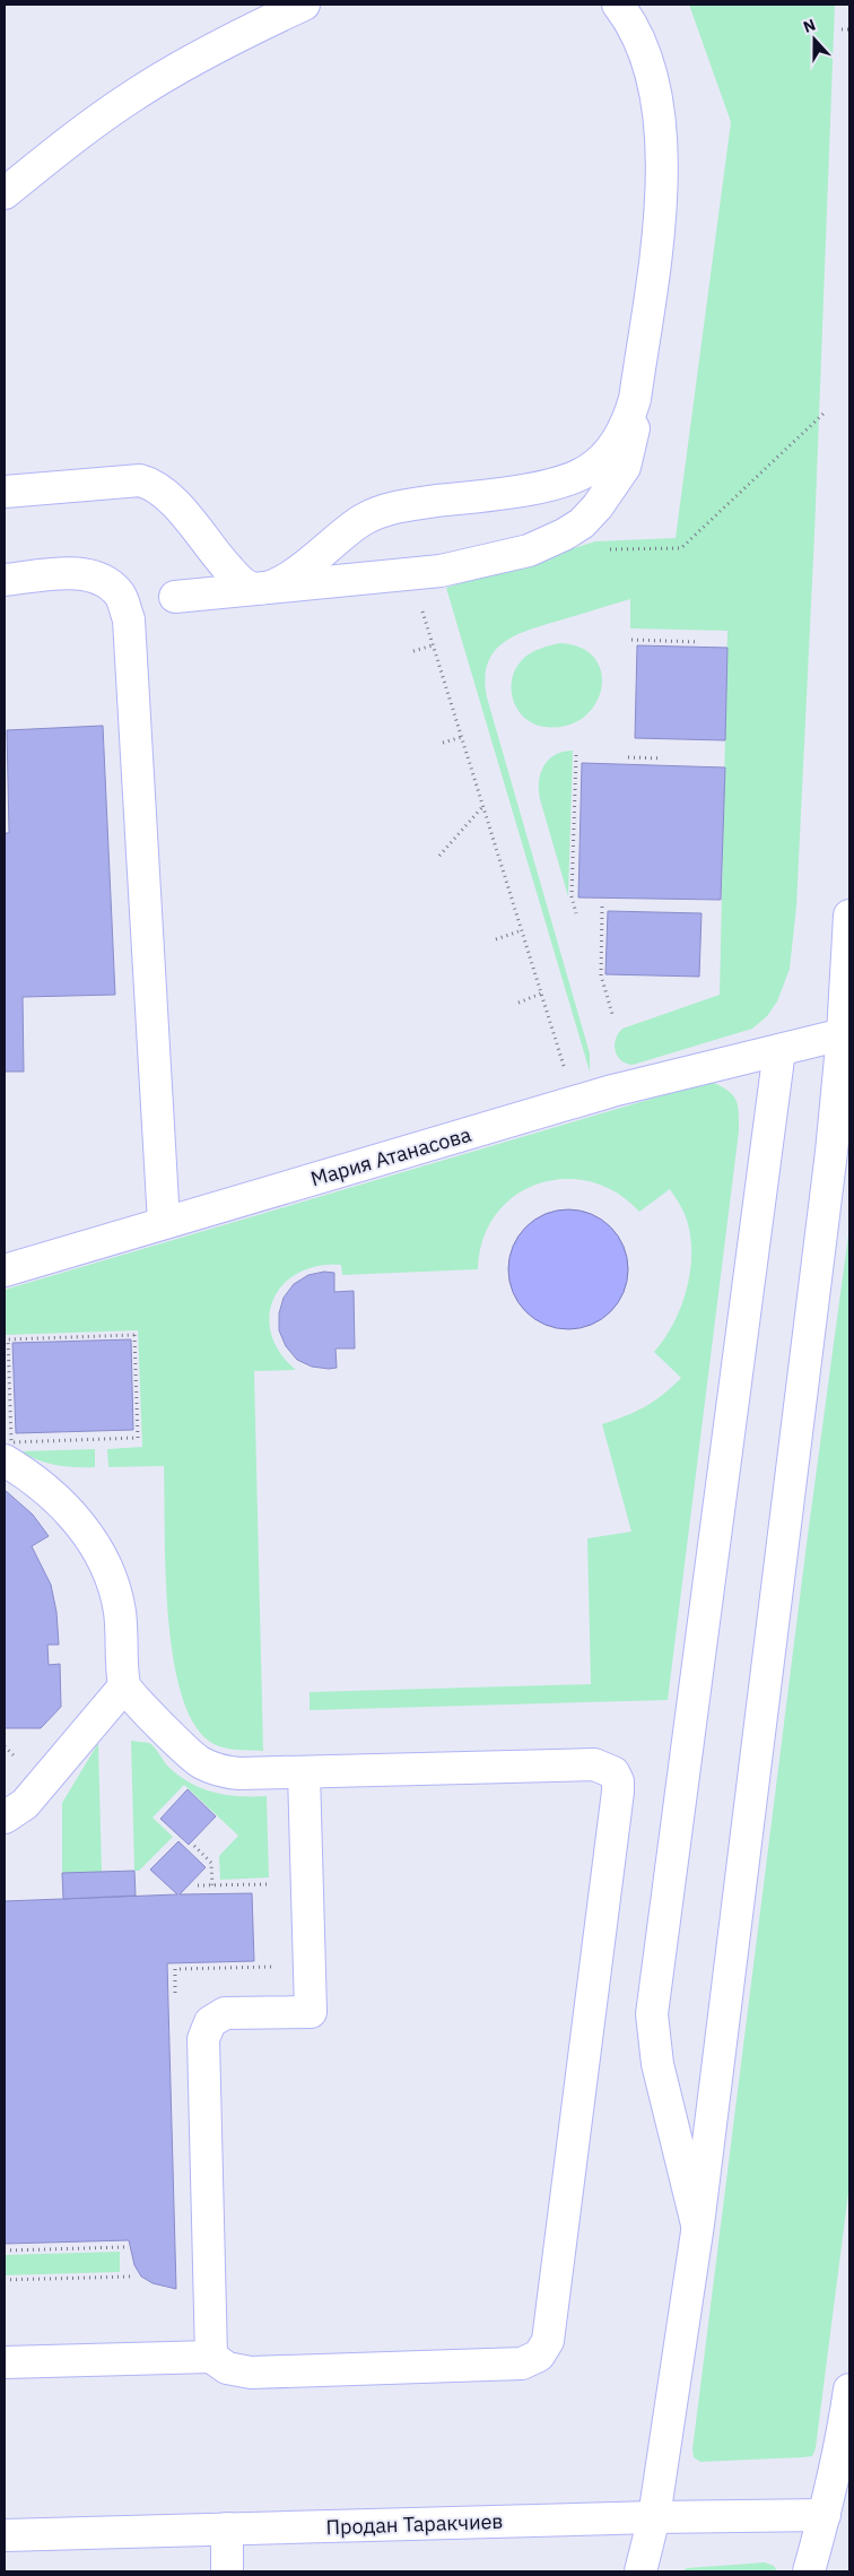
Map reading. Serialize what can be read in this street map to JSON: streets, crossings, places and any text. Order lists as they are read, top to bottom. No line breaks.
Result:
{"streets":{"main road":["Мария Атанасова","Продан Таракчиев"]},"north":"top"}
